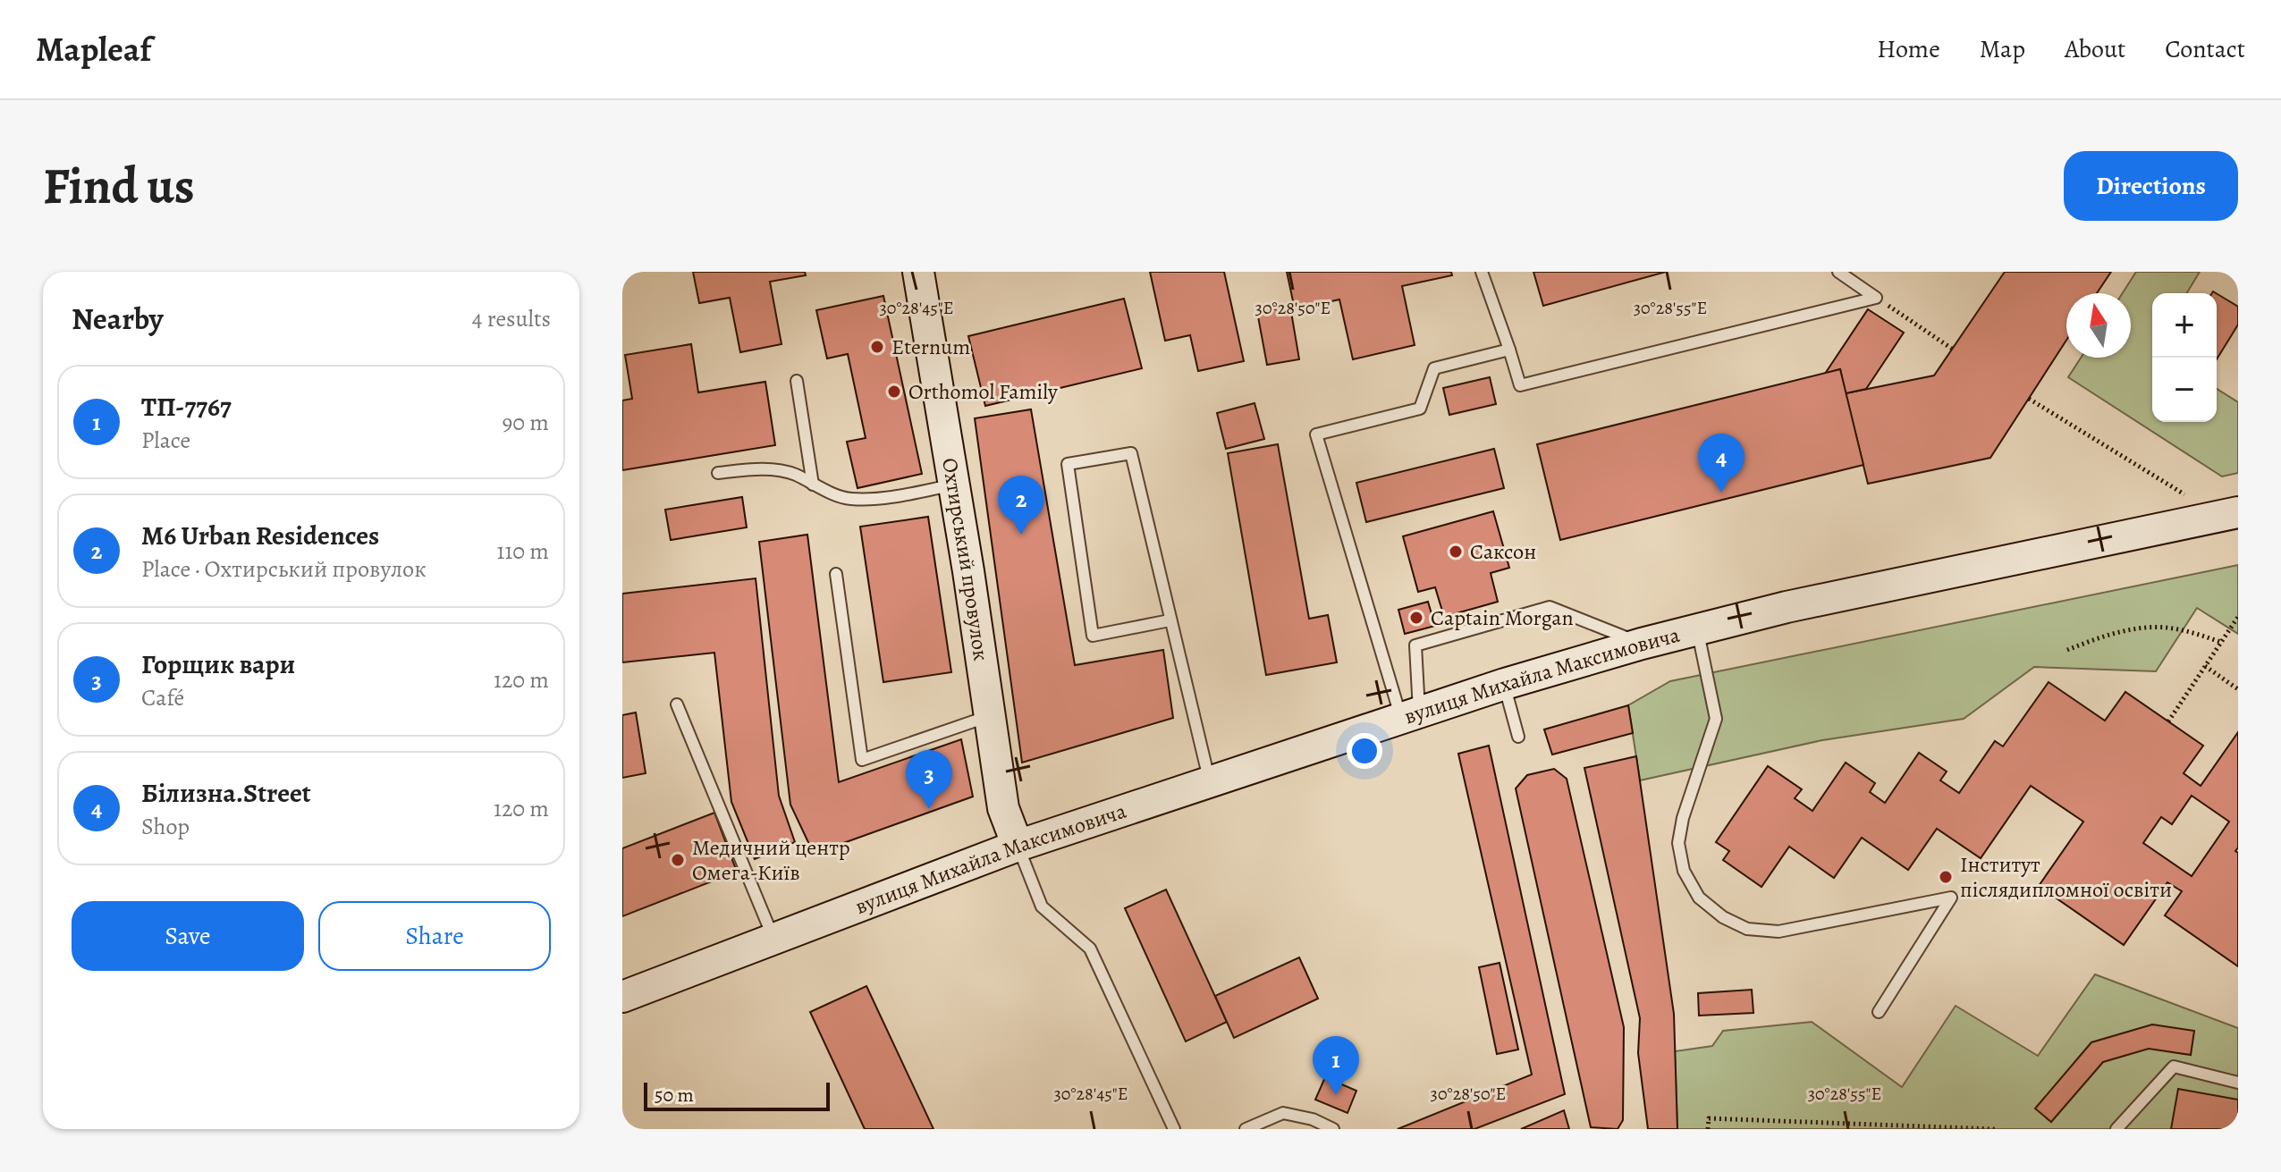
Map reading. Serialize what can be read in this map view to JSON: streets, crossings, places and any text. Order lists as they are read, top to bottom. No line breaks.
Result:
{"streets":{"main road":["Охтирський провулок","вулиця Михайла Максимовича"]},"crossings":[["Охтирський провулок","вулиця Михайла Максимовича"]],"places":["Eternum","Orthomol Family","Саксон","Captain Morgan","Медичний центр Омега-Київ","Інститут післядипломної освіти"],"scale_bar":"50 m","north":"top","page":{"header":"Mapleaf","nav":["Home","Map","About","Contact"],"buttons":["Directions",["Save","Share"]],"title":"Find us","heading":["Nearby","4 results"],"map_buttons":["+","−"],"list":[{"mark":"1","name":"ТП-7767","note":"Place","value":"90 m"},{"mark":"2","name":"M6 Urban Residences","note":"Place · Охтирський провулок","value":"110 m"},{"mark":"3","name":"Горщик вари","note":"Café","value":"120 m"},{"mark":"4","name":"Білизна.Street","note":"Shop","value":"120 m"}],"pins":["4","2","3","1"],"scale":"50 m"},"coordinates":["30°28'45\"E","30°28'50\"E","30°28'55\"E"]}
